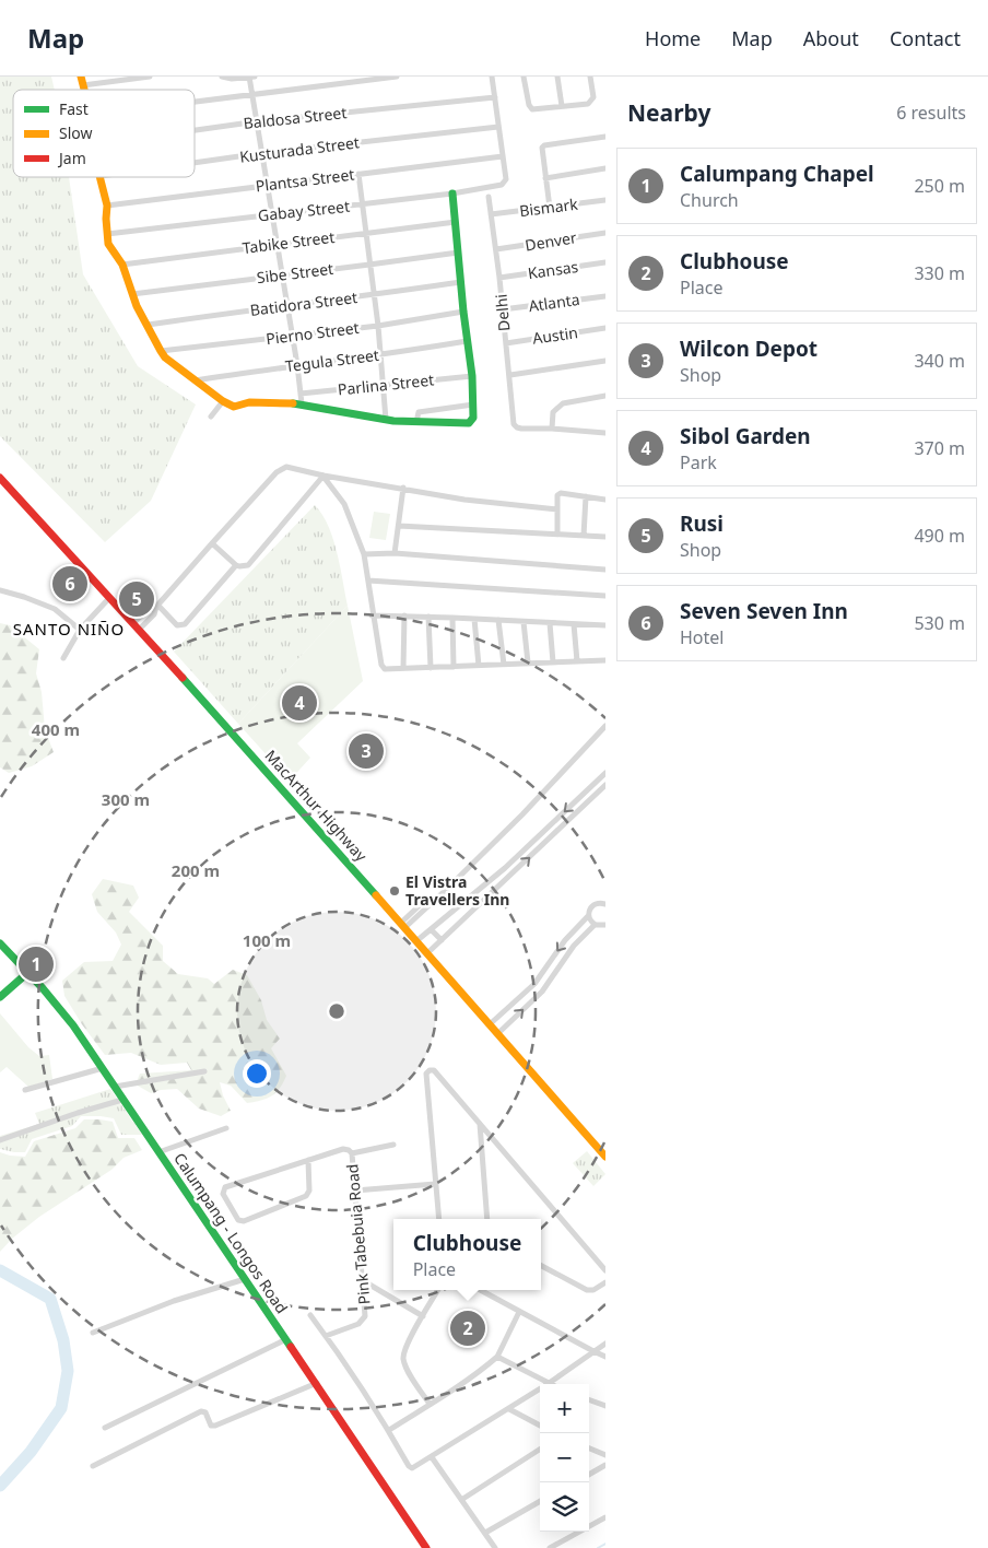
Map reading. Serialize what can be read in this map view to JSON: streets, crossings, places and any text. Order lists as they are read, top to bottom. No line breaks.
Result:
{"streets":{"main road":["MacArthur Highway","Calumpang - Longos Road"],"street":["Baldosa Street","Kusturada Street","Plantsa Street","Bismark","Gabay Street","Denver","Tabike Street","Kansas","Sibe Street","Atlanta","Batidora Street","Delhi","Pierno Street","Austin","Tegula Street","Parlina Street","Pink Tabebuia Road"]},"crossings":[["Plantsa Street","Gabay Street"],["Bismark","Delhi"],["Denver","Delhi"],["Kansas","Delhi"],["Atlanta","Delhi"],["Delhi","Austin"]],"districts":["SANTO NIÑO"],"places":["El Vistra Travellers Inn"],"legend":["Fast","Slow","Jam"],"page":{"header":"Map","nav":["Home","Map","About","Contact"],"heading":["Nearby","6 results"],"list":[{"mark":"1","name":"Calumpang Chapel","note":"Church","value":"250 m"},{"mark":"2","name":"Clubhouse","note":"Place","value":"330 m"},{"mark":"3","name":"Wilcon Depot","note":"Shop","value":"340 m"},{"mark":"4","name":"Sibol Garden","note":"Park","value":"370 m"},{"mark":"5","name":"Rusi","note":"Shop","value":"490 m"},{"mark":"6","name":"Seven Seven Inn","note":"Hotel","value":"530 m"}],"pins":["6","5","4","3","1","2"],"popup":["Clubhouse","Place"],"map_buttons":["+","−"]},"rings":["400 m","300 m","200 m","100 m"]}
